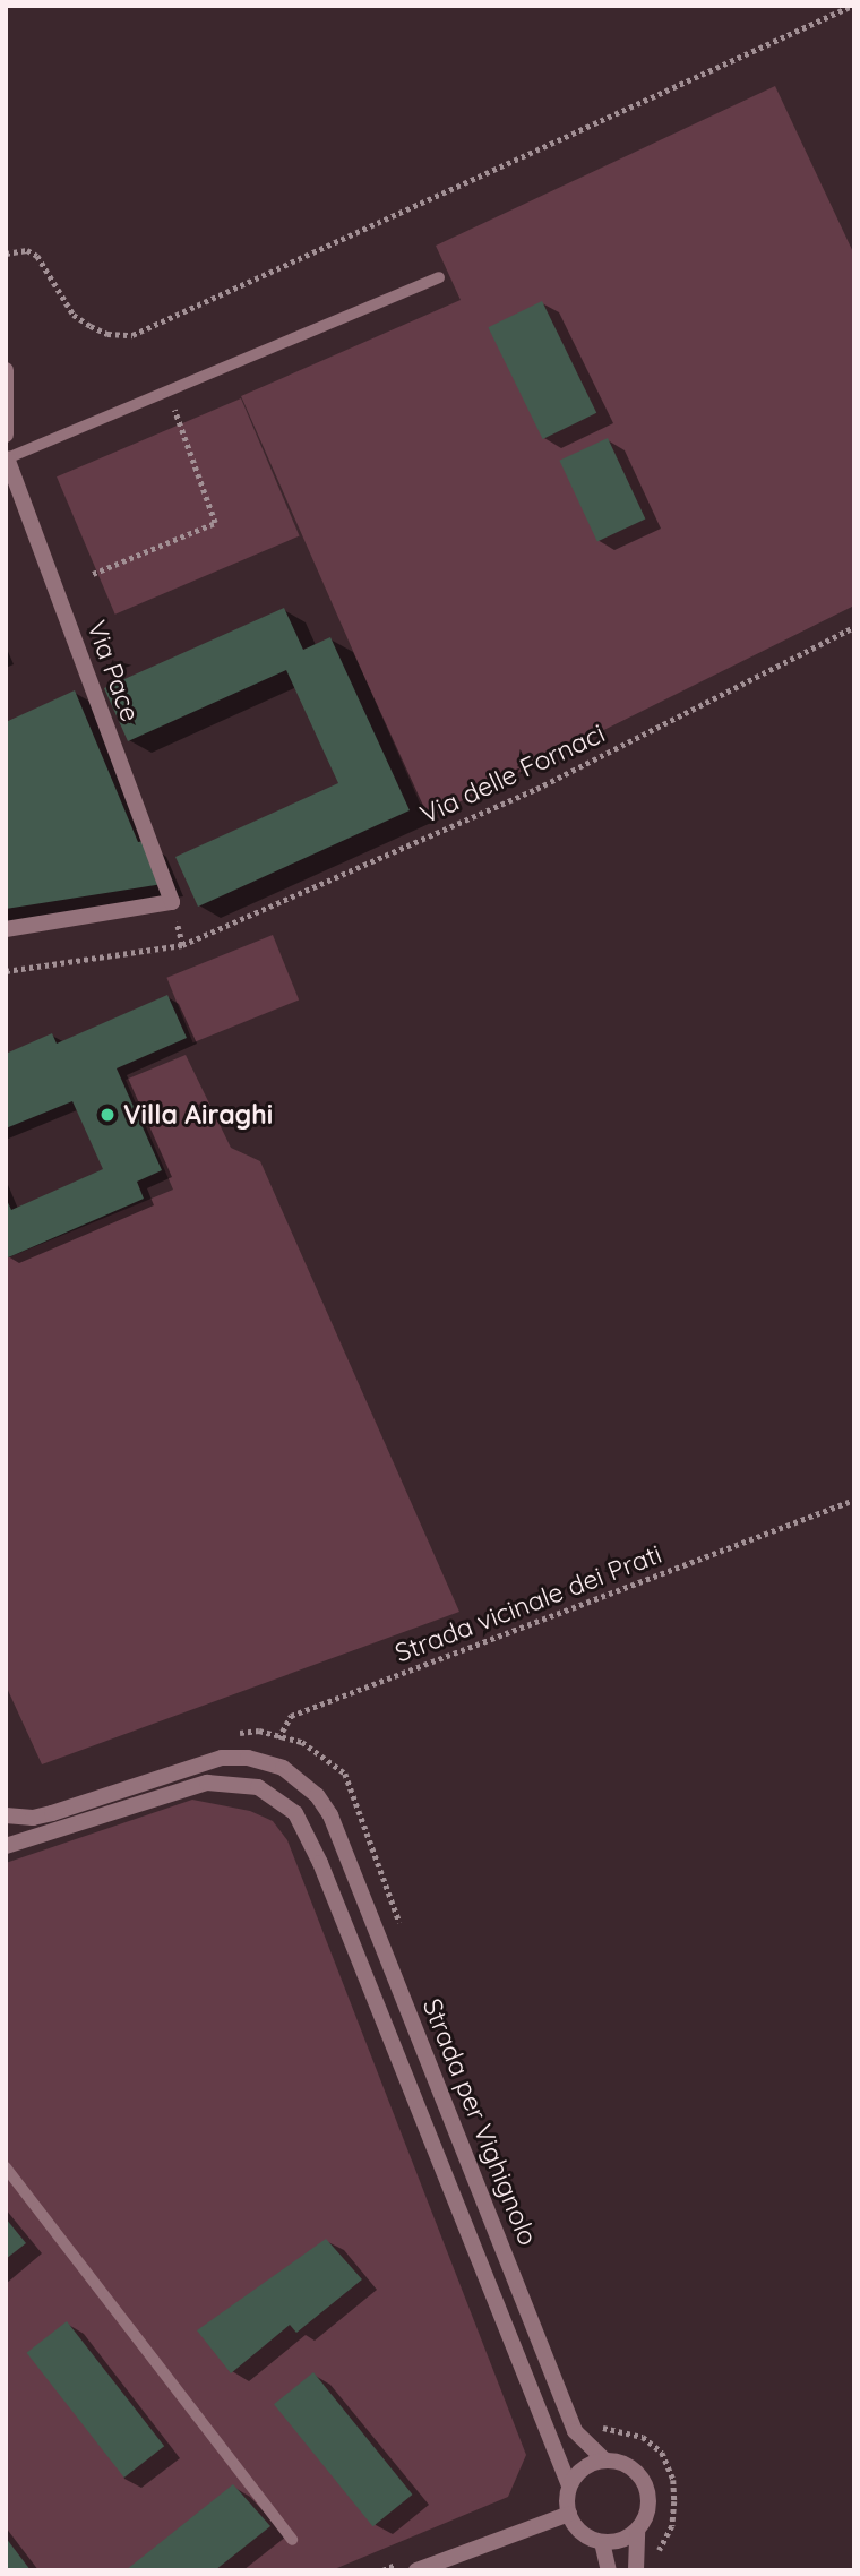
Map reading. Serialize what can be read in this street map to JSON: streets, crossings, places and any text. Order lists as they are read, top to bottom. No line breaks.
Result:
{"streets":{"street":["Via Pace","Strada per Vighignolo"],"path":["Via delle Fornaci","Strada vicinale dei Prati"]},"crossings":[["Strada vicinale dei Prati","Strada per Vighignolo"]],"places":["Villa Airaghi"]}
